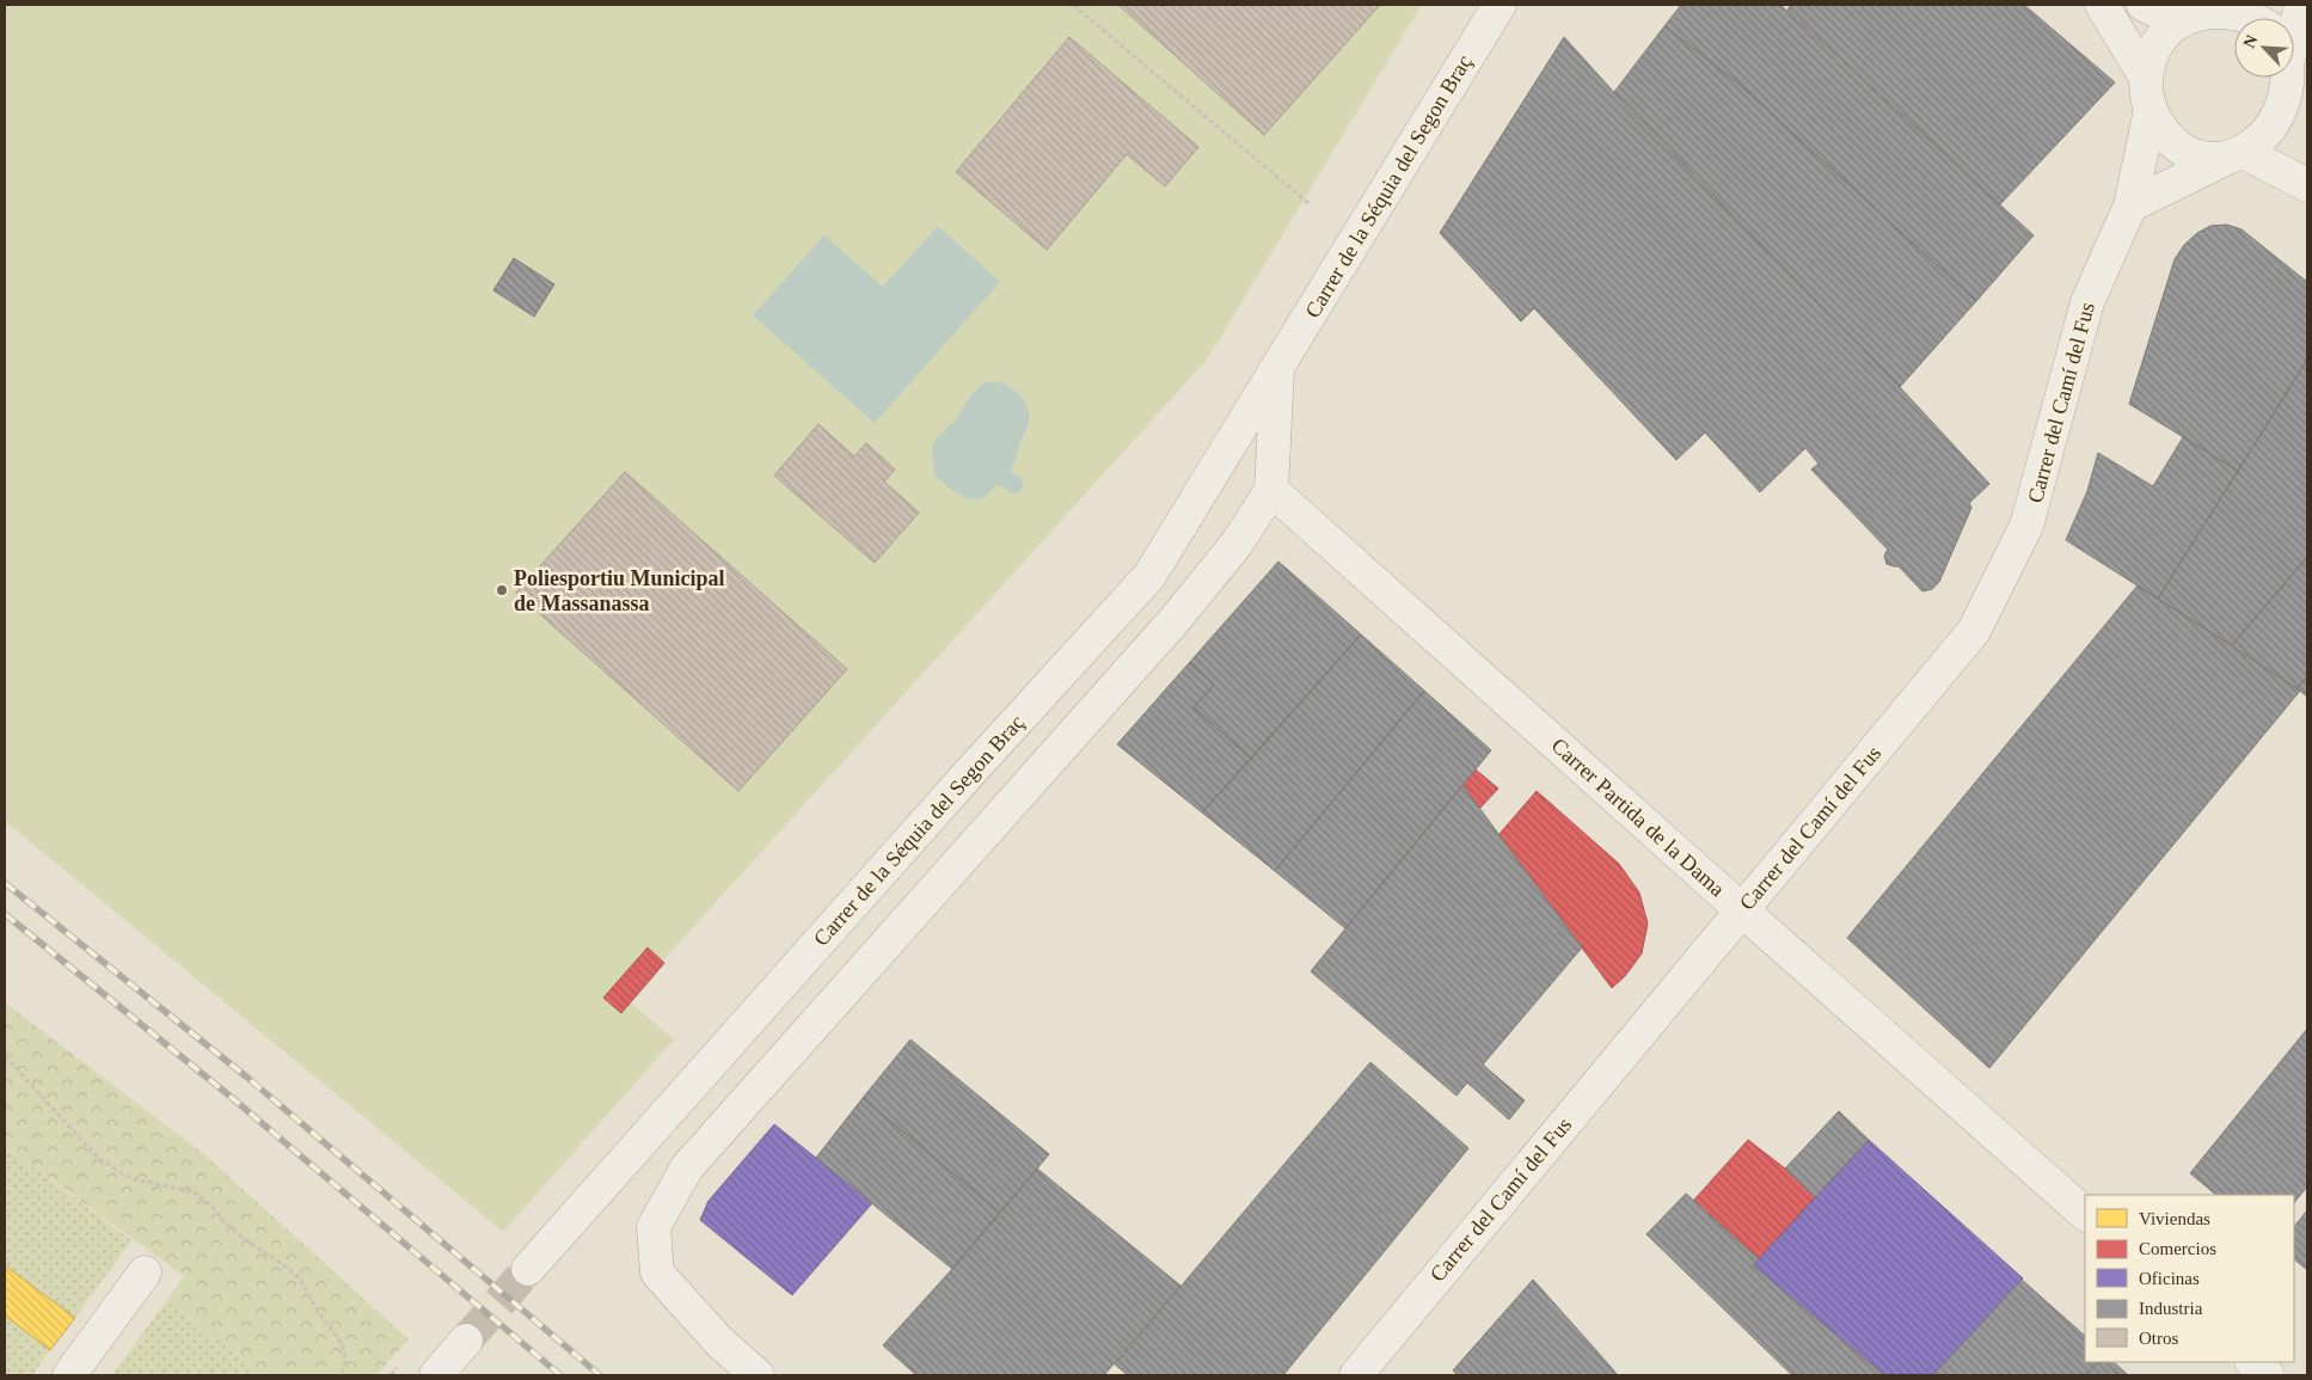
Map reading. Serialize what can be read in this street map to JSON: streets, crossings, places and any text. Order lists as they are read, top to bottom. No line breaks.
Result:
{"streets":{"street":["Carrer de la Séquia del Segon Braç","Carrer del Camí del Fus","Carrer Partida de la Dama"]},"crossings":[["Carrer de la Séquia del Segon Braç","Carrer Partida de la Dama"],["Carrer del Camí del Fus","Carrer Partida de la Dama"]],"places":["Poliesportiu Municipal de Massanassa"],"legend":["Viviendas","Comercios","Oficinas","Industria","Otros"],"north":"top left"}
